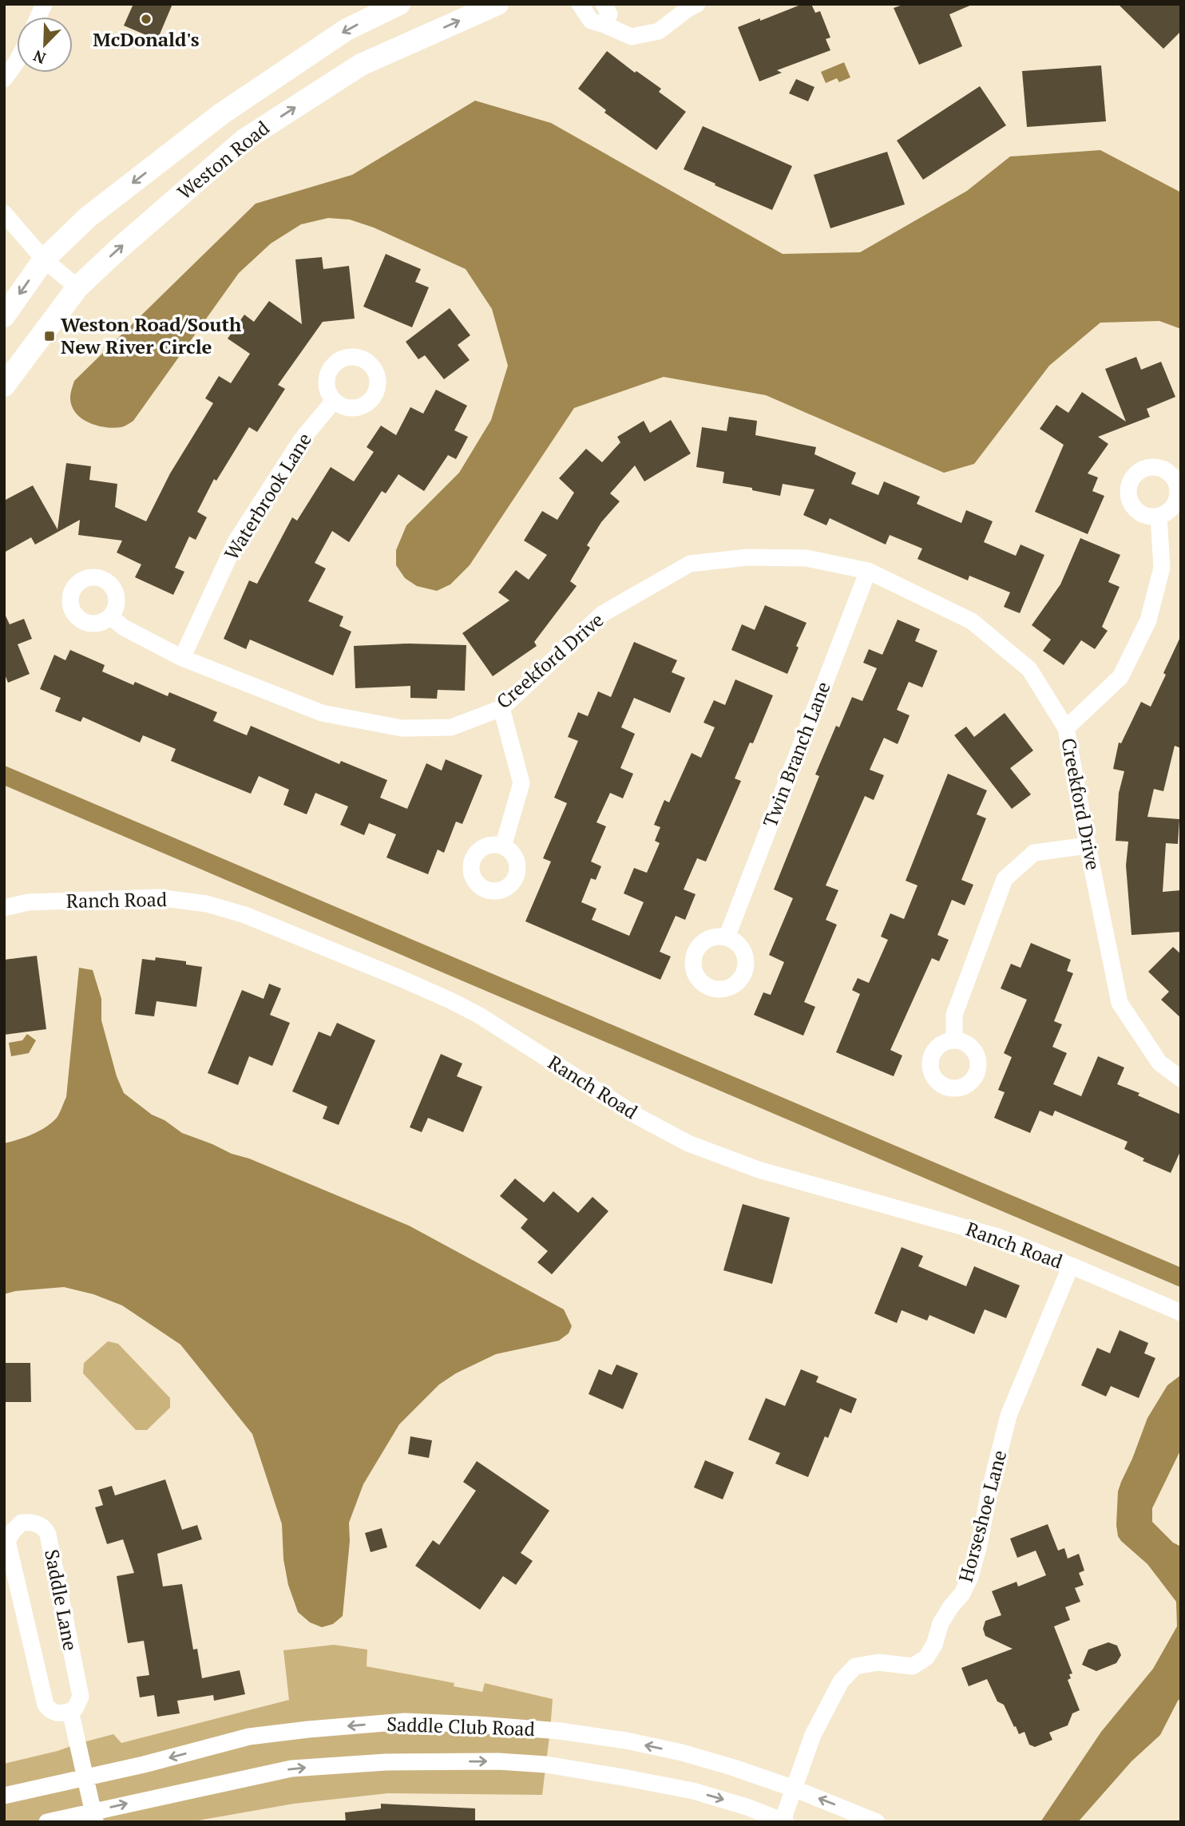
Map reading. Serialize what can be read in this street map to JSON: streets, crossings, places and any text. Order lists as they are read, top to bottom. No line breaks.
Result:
{"streets":{"main road":["Weston Road"],"street":["Waterbrook Lane","Creekford Drive","Twin Branch Lane","Ranch Road","Horseshoe Lane","Saddle Lane","Saddle Club Road"]},"crossings":[["Waterbrook Lane","Creekford Drive"],["Creekford Drive","Twin Branch Lane"],["Ranch Road","Horseshoe Lane"],["Horseshoe Lane","Saddle Club Road"]],"places":{"other":["McDonald's"],"transit":["Weston Road/South New River Circle"]},"north":"bottom left"}
